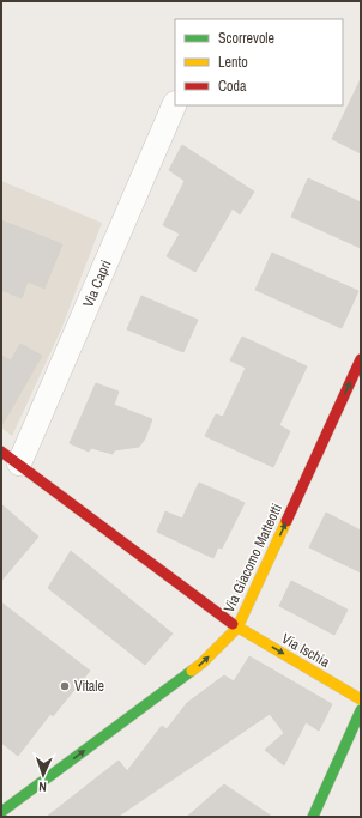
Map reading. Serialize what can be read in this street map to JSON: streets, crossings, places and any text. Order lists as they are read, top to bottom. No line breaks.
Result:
{"streets":{"street":["Via Capri","Via Giacomo Matteotti","Via Ischia"]},"crossings":[["Via Capri","Via Giacomo Matteotti"],["Via Capri","Via Ischia"],["Via Giacomo Matteotti","Via Ischia"]],"one_way":["Via Giacomo Matteotti","Via Ischia"],"places":["Vitale"],"legend":["Scorrevole","Lento","Coda"],"north":"bottom"}
